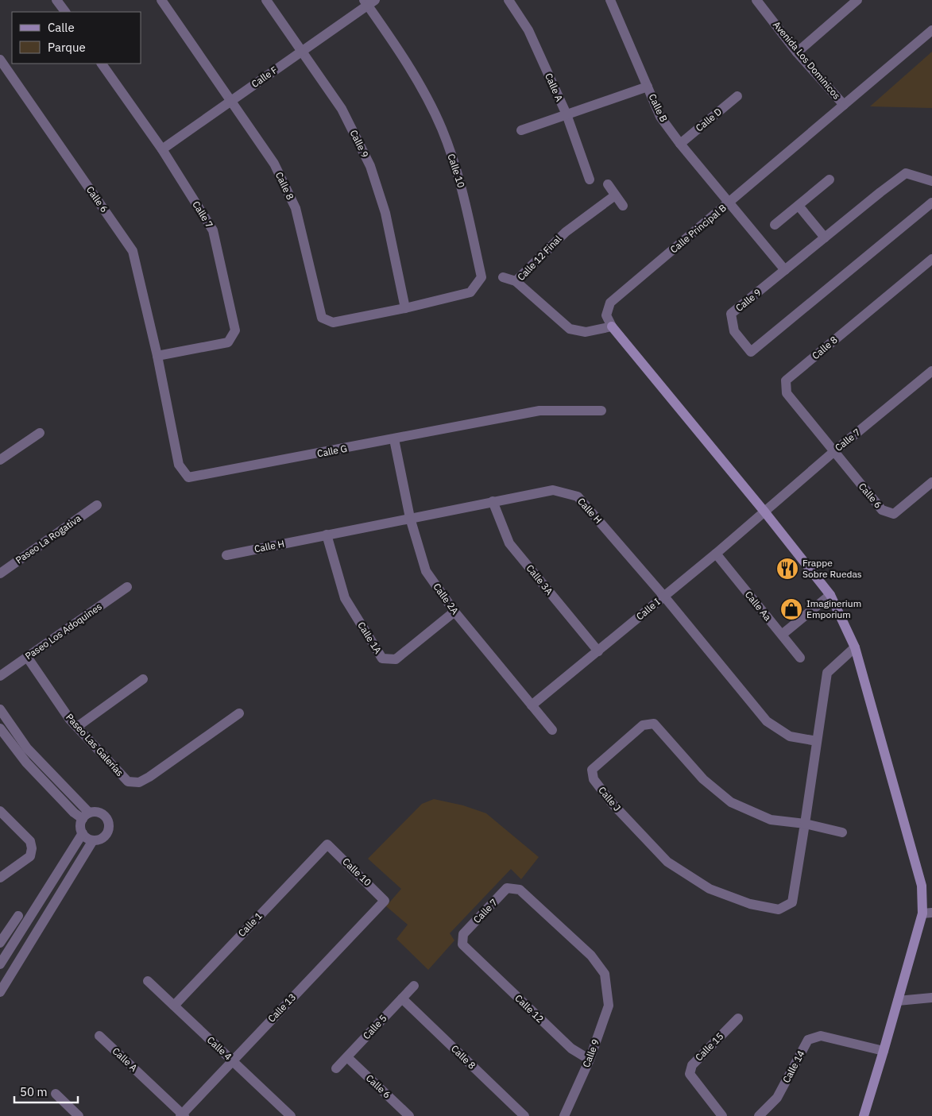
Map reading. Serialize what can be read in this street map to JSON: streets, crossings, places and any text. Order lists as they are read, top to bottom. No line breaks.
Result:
{"streets":{"street":["Avenida Los Dominicos","Calle F","Calle A","Calle B","Calle D","Calle 9","Calle 10","Calle 8","Calle 6","Calle 7","Calle Principal B","Calle 12 Final","Calle G","Calle H","Paseo La Rogativa","Calle 3A","Calle 2A","Calle Aa","Calle I","Paseo Los Adoquines","Calle 1A","Paseo Las Galerías","Calle J","Calle 1","Calle 13","Calle 12","Calle 5","Calle 15","Calle 4","Calle 14"]},"crossings":[["Avenida Los Dominicos","Calle Principal B"],["Calle F","Calle 9"],["Calle F","Calle 10"],["Calle F","Calle 8"],["Calle F","Calle 7"],["Calle A","Calle 13"],["Calle B","Calle D"],["Calle B","Calle Principal B"],["Calle 9","Calle 10"],["Calle 9","Calle 8"],["Calle 9","Calle 7"],["Calle 9","Calle 12"],["Calle 10","Calle 8"],["Calle 10","Calle 1"],["Calle 10","Calle 13"],["Calle 8","Calle 6"],["Calle 8","Calle 7"],["Calle 8","Calle 5"],["Calle 6","Calle 7"],["Calle 6","Calle G"],["Calle 6","Calle 5"],["Calle 7","Calle G"],["Calle 7","Calle I"],["Calle 7","Calle 12"],["Calle Principal B","Calle 12 Final"],["Calle G","Calle 2A"],["Calle H","Calle 3A"],["Calle H","Calle 2A"],["Calle H","Calle I"],["Calle H","Calle 1A"],["Calle H","Calle J"],["Calle 3A","Calle I"],["Calle 2A","Calle I"],["Calle 2A","Calle 1A"],["Calle Aa","Calle I"],["Paseo Los Adoquines","Paseo Las Galerías"],["Calle 1","Calle 4"],["Calle 13","Calle 4"]],"places":{"restaurant":["Frappe Sobre Ruedas"],"shop":["Imaginerium Emporium"]},"legend":["Calle","Parque"],"scale_bar":"50 m"}
